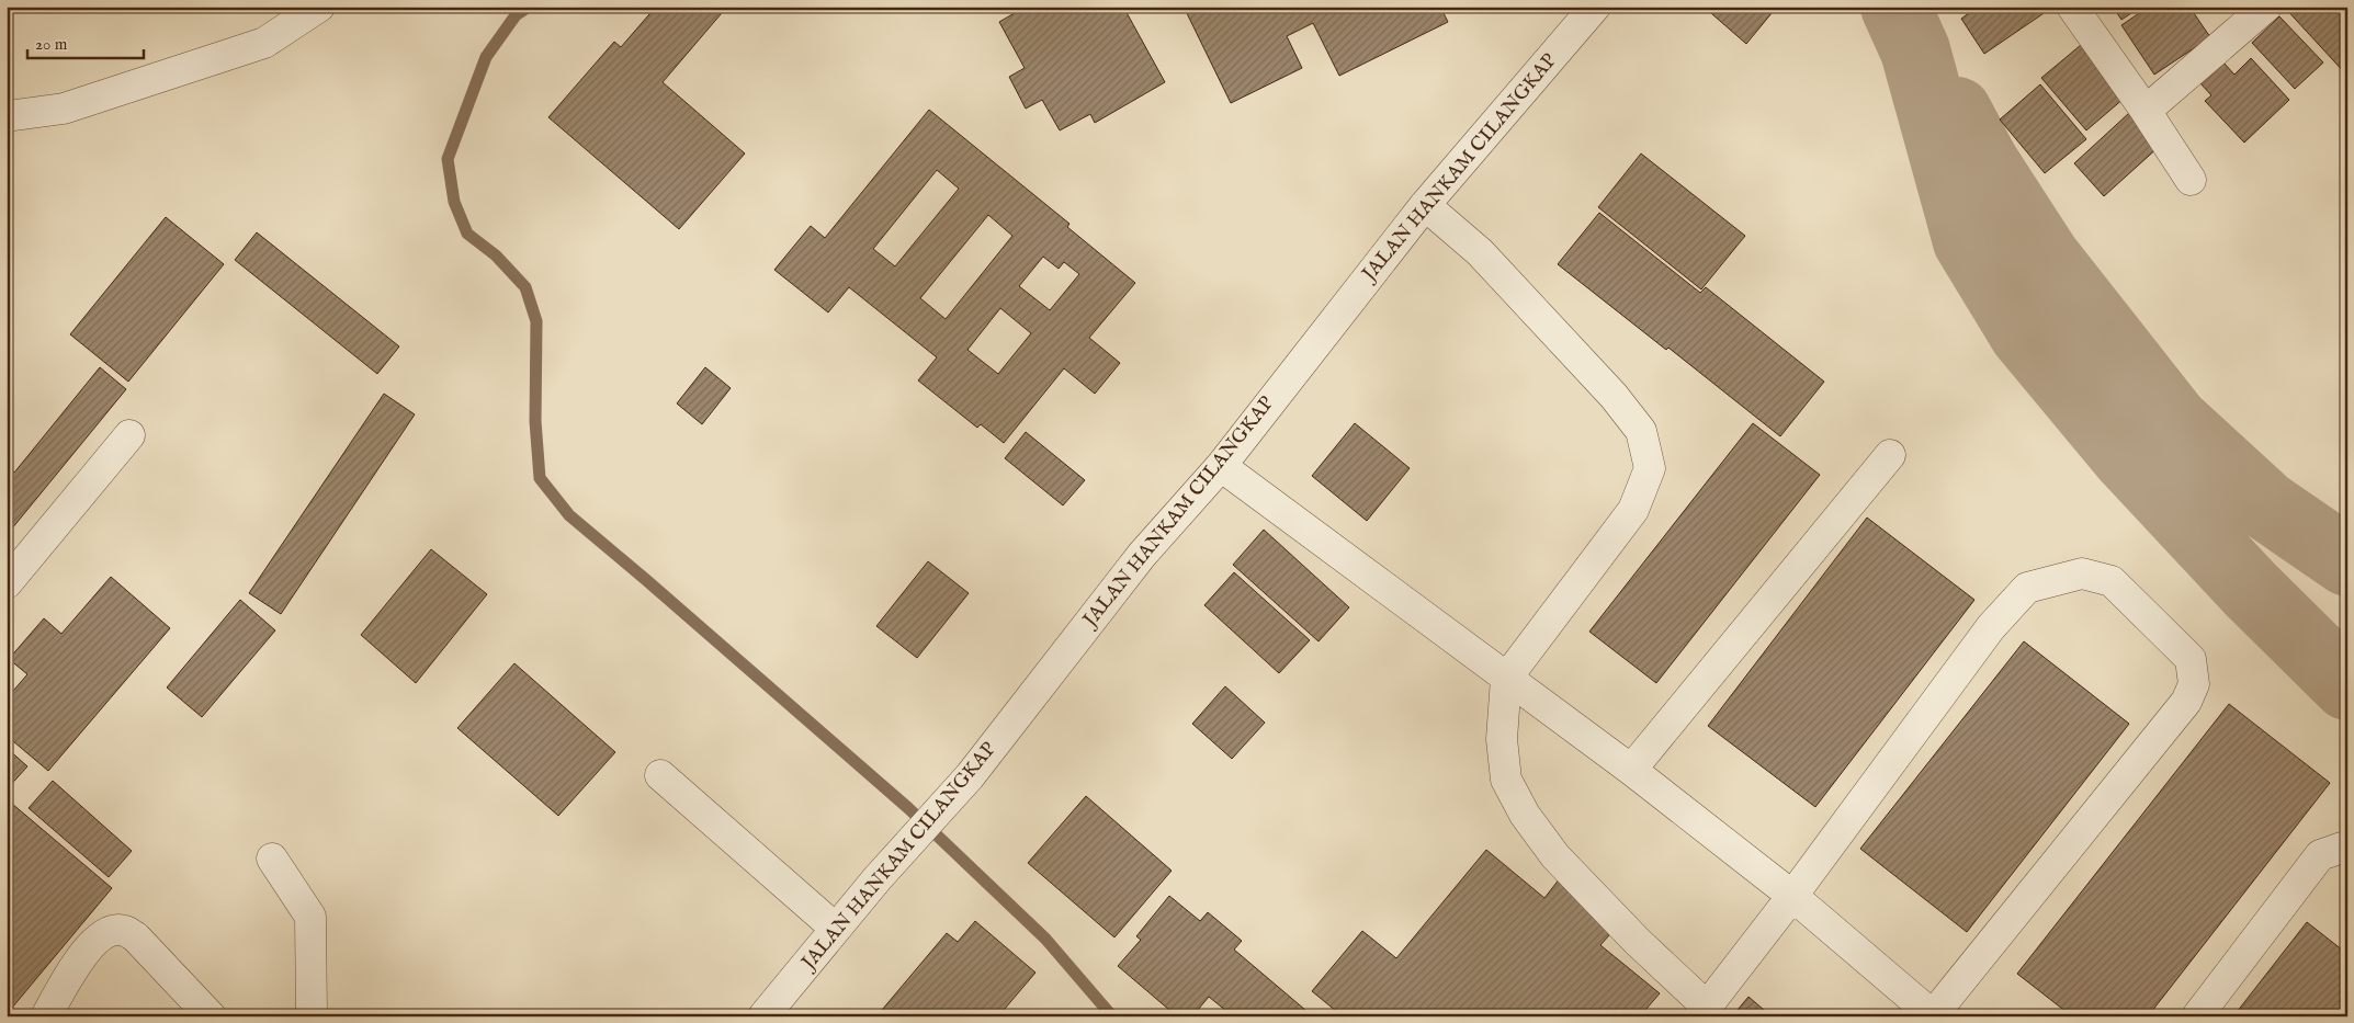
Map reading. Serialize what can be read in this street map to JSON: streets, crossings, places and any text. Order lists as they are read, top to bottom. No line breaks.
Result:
{"streets":{"street":["JALAN HANKAM CILANGKAP"]},"scale_bar":"20 m"}
